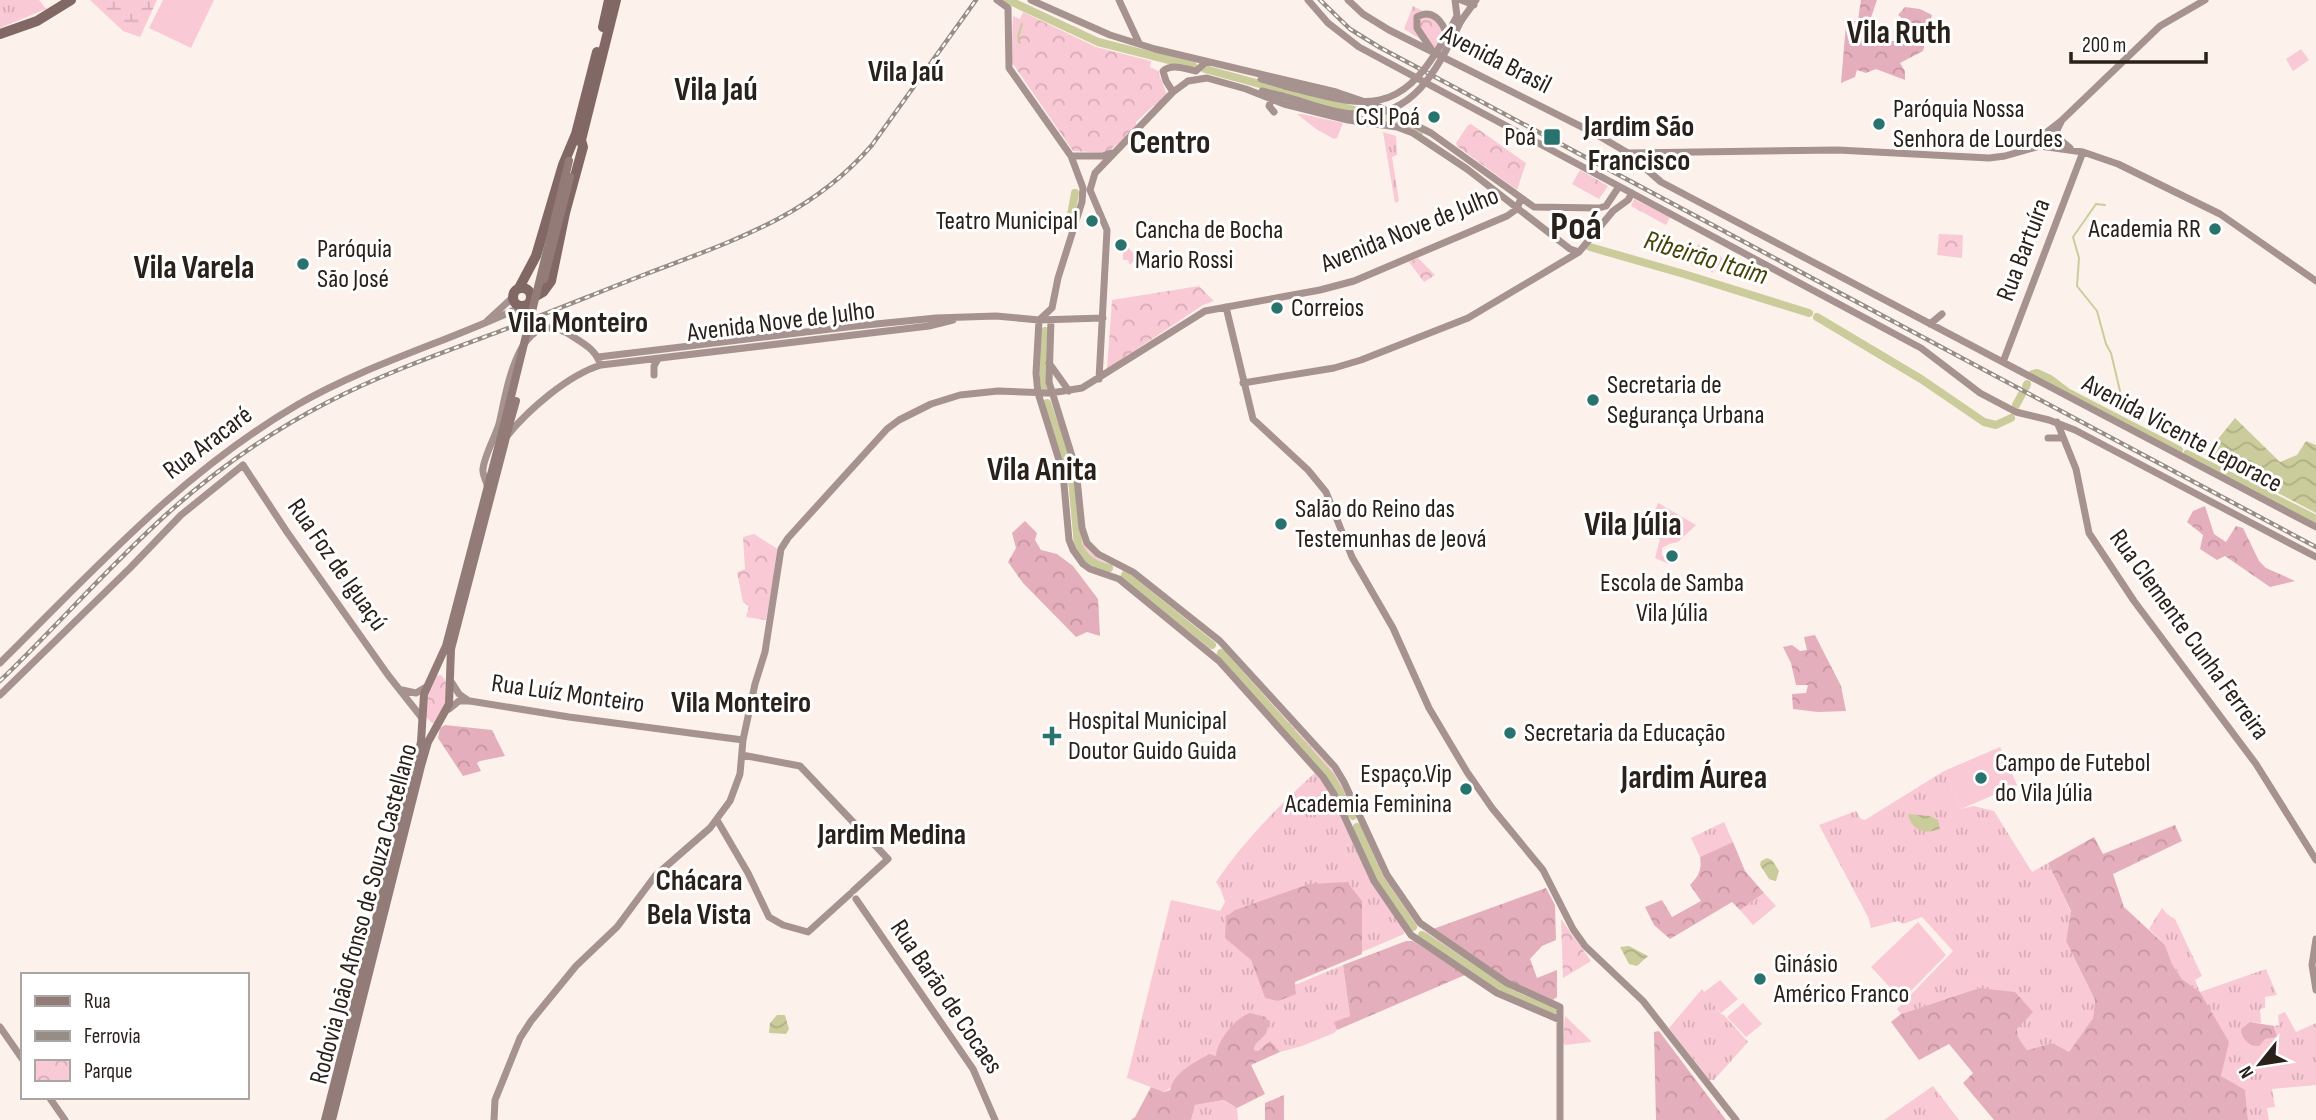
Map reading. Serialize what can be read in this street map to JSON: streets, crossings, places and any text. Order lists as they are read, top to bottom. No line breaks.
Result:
{"streets":{"main road":["Avenida Brasil","Avenida Nove de Julho","Rua Bartuíra","Avenida Vicente Leporace","Rua Aracaré","Rua Foz de Iguaçú","Rua Clemente Cunha Ferreira","Rua Luíz Monteiro","Rodovia João Afonso de Souza Castellano","Rua Barão de Cocaes"]},"crossings":[["Avenida Brasil","Avenida Vicente Leporace"],["Avenida Nove de Julho","Rua Luíz Monteiro"],["Rua Bartuíra","Avenida Vicente Leporace"],["Rua Foz de Iguaçú","Rodovia João Afonso de Souza Castellano"],["Rua Luíz Monteiro","Rodovia João Afonso de Souza Castellano"]],"districts":["Vila Ruth","Vila Jaú","Vila Jaú","Jardim São Francisco","Centro","Poá","Vila Varela","Vila Monteiro","Vila Anita","Vila Júlia","Vila Monteiro","Jardim Áurea","Jardim Medina","Chácara Bela Vista"],"water":["Ribeirão Itaim"],"places":{"other":["CSI Poá","Paróquia Nossa Senhora de Lourdes","Teatro Municipal","Academia RR","Cancha de Bocha Mario Rossi","Paróquia São José","Correios","Secretaria de Segurança Urbana","Salão do Reino das Testemunhas de Jeová","Escola de Samba Vila Júlia","Secretaria da Educação","Campo de Futebol do Vila Júlia","Espaço.Vip Academia Feminina","Ginásio Américo Franco"],"transit":["Poá"],"health":["Hospital Municipal Doutor Guido Guida"]},"legend":["Rua","Ferrovia","Parque"],"scale_bar":"200 m","north":"bottom left"}
